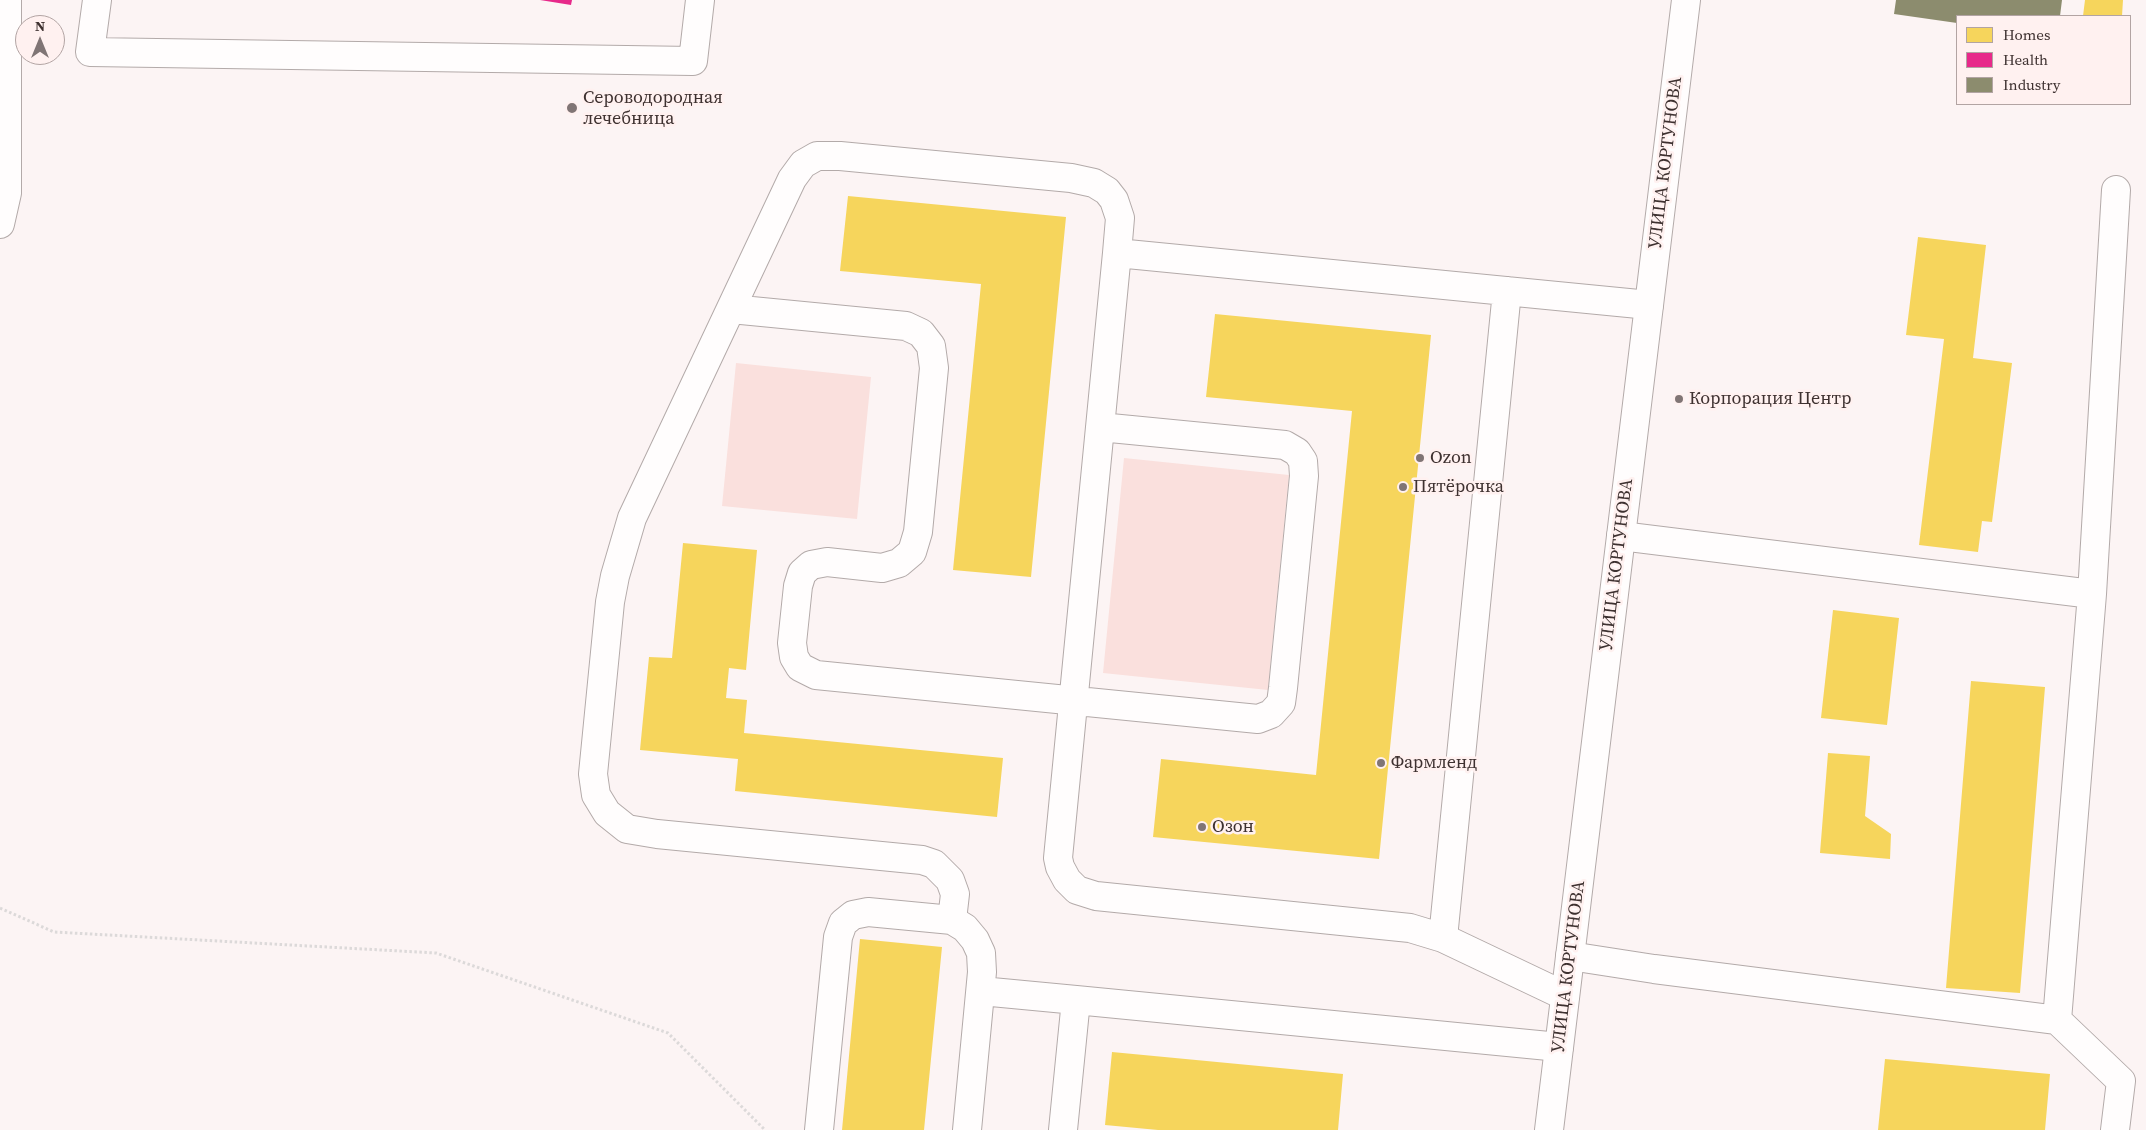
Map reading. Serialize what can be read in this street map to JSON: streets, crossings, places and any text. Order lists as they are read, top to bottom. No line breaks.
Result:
{"streets":{"main road":["УЛИЦА КОРТУНОВА"]},"places":["Сероводородная лечебница","Корпорация Центр","Ozon","Пятёрочка","Фармленд","Озон"],"legend":["Homes","Health","Industry"],"north":"top"}
